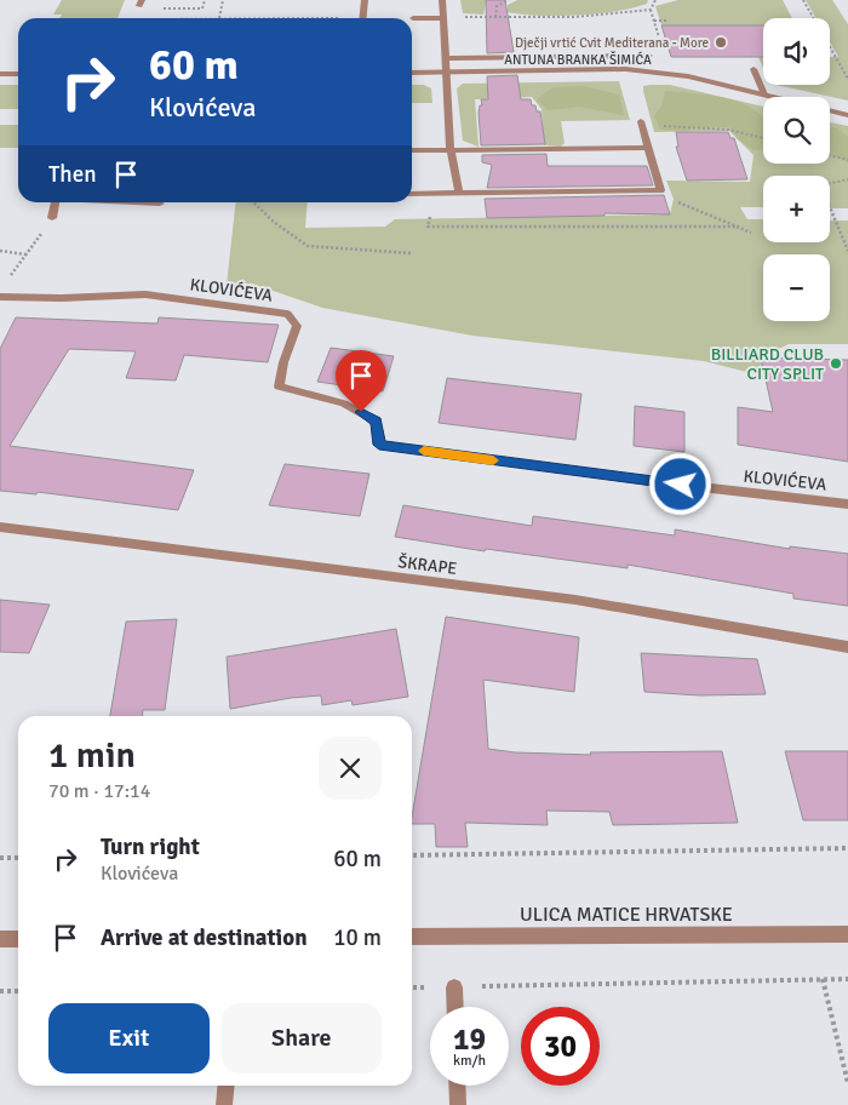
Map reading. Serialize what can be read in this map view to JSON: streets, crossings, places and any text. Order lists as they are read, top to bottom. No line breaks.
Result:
{"streets":{"street":["ANTUNA BRANKA ŠIMIĆA","KLOVIĆEVA","ŠKRAPE","ULICA MATICE HRVATSKE"]},"places":["Dječji vrtić Cvit Mediterana - More","BILLIARD CLUB CITY SPLIT"],"page":{"map_buttons":["+","−"],"turn":["60 m","Klovićeva"],"then":"Then","heading":["1 min","70 m · 17:14"],"list":[{"name":"Turn right","note":"Klovićeva","value":"60 m"},{"name":"Arrive at destination","value":"10 m"}],"buttons":["Exit","Share"],"speed":"19 km/h","limit":"30"}}
